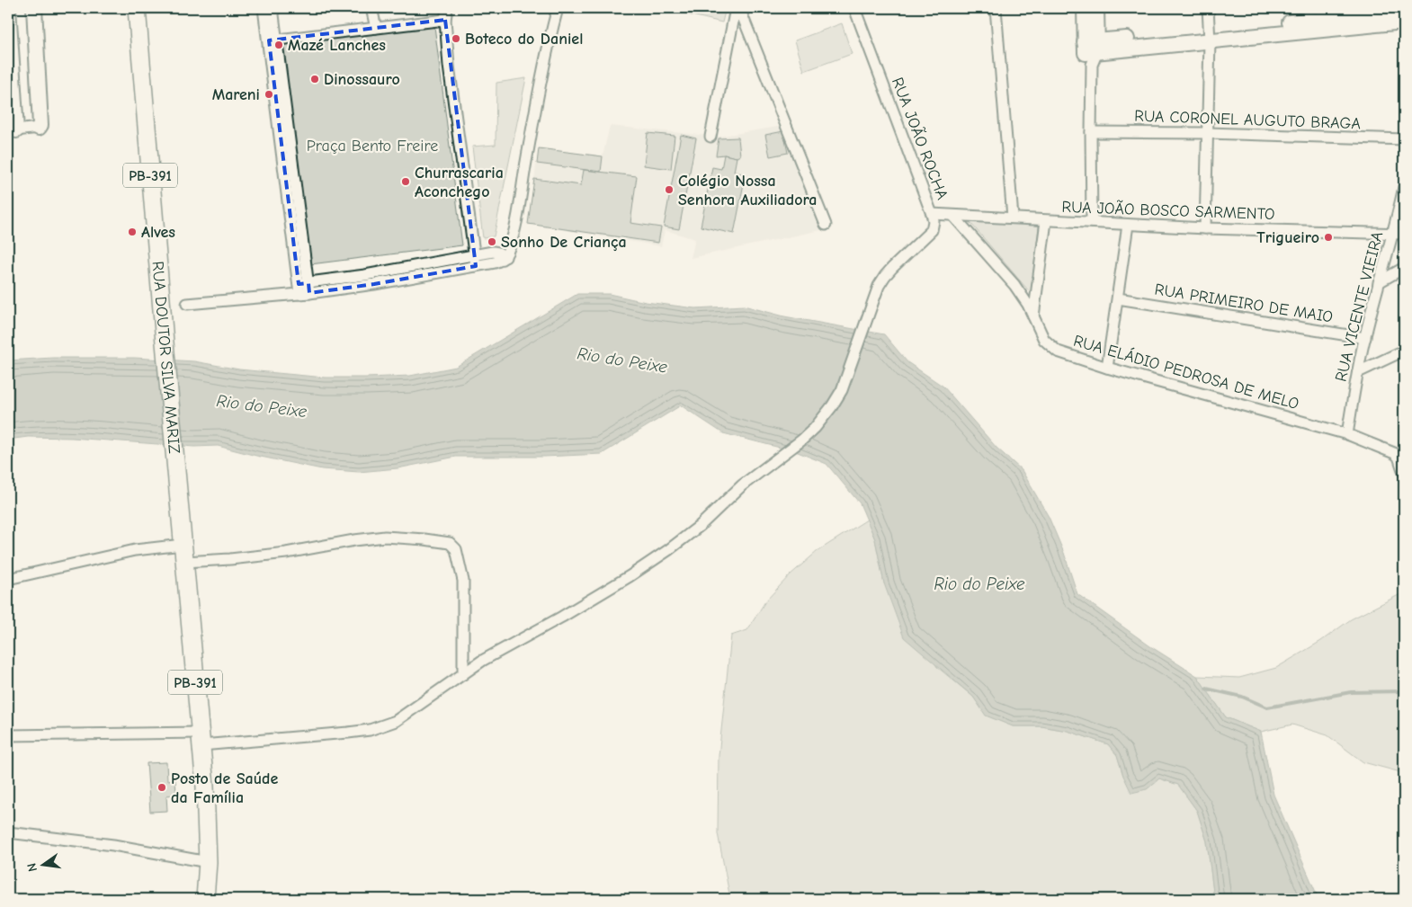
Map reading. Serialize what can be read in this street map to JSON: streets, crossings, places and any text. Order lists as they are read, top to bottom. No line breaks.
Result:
{"streets":{"main road":["PB-391","RUA DOUTOR SILVA MARIZ"],"street":["RUA CORONEL AUGUTO BRAGA","RUA JOÃO ROCHA","RUA JOÃO BOSCO SARMENTO","RUA PRIMEIRO DE MAIO","RUA VICENTE VIEIRA","RUA ELÁDIO PEDROSA DE MELO"]},"crossings":[["RUA JOÃO ROCHA","PB-391"],["RUA JOÃO ROCHA","RUA JOÃO BOSCO SARMENTO"],["PB-391","RUA DOUTOR SILVA MARIZ"],["RUA JOÃO BOSCO SARMENTO","RUA VICENTE VIEIRA"],["RUA JOÃO BOSCO SARMENTO","RUA ELÁDIO PEDROSA DE MELO"],["RUA PRIMEIRO DE MAIO","RUA VICENTE VIEIRA"],["RUA VICENTE VIEIRA","RUA ELÁDIO PEDROSA DE MELO"]],"water":["Rio do Peixe"],"parks":["Praça Bento Freire"],"places":["Boteco do Daniel","Mazé Lanches","Dinossauro","Mareni","Churrascaria Aconchego","Colégio Nossa Senhora Auxiliadora","Alves","Trigueiro","Sonho De Criança","Posto de Saúde da Família"],"north":"left"}
